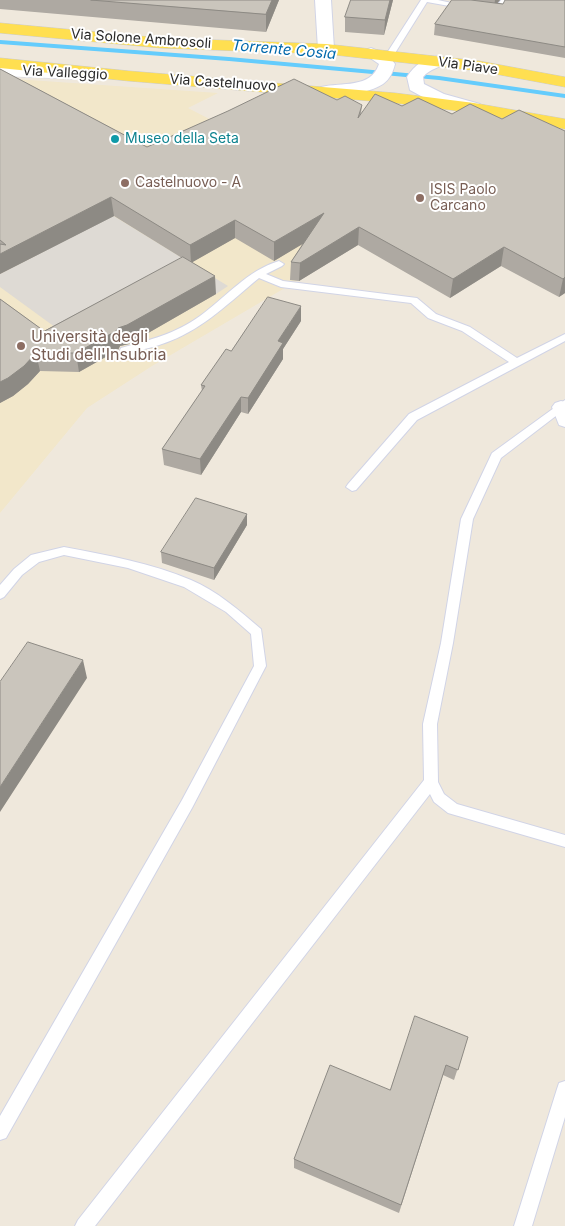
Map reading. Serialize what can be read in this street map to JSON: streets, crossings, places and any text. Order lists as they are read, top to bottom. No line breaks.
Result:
{"streets":{"main road":["Via Solone Ambrosoli","Via Piave","Via Castelnuovo"],"street":["Via Valleggio"]},"crossings":[["Via Solone Ambrosoli","Via Piave"],["Via Valleggio","Via Castelnuovo"]],"water":["Torrente Cosia"],"places":["Museo della Seta","Castelnuovo - A","ISIS Paolo Carcano","Università degli Studi dell'Insubria"]}
